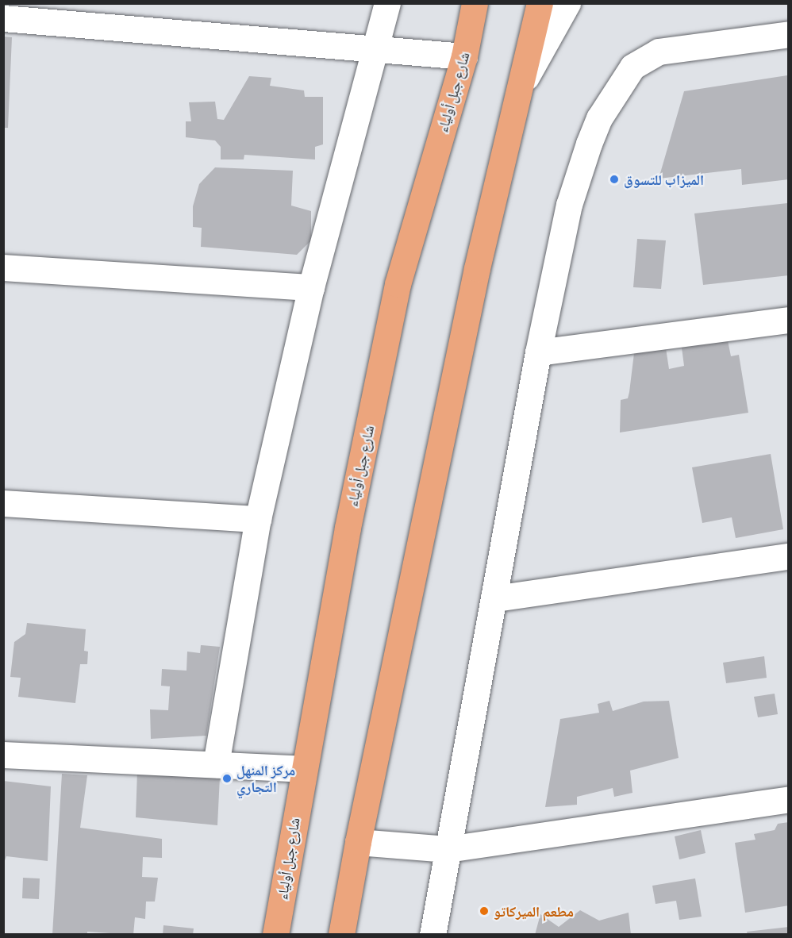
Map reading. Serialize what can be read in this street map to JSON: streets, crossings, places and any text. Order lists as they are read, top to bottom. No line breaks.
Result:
{"streets":{"main road":["شارع جبل أولياء"]},"places":["الميزاب للتسوق","مركز المنهل التجاري","مطعم الميركاتو"]}
